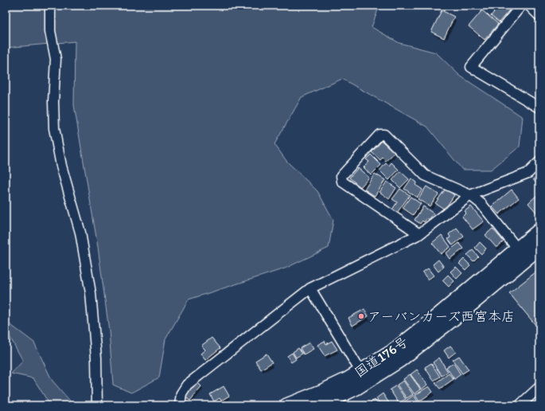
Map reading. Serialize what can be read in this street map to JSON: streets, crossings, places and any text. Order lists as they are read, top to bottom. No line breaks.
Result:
{"streets":{"highway":["国道176号"]},"places":["アーバンカーズ西宮本店"]}
